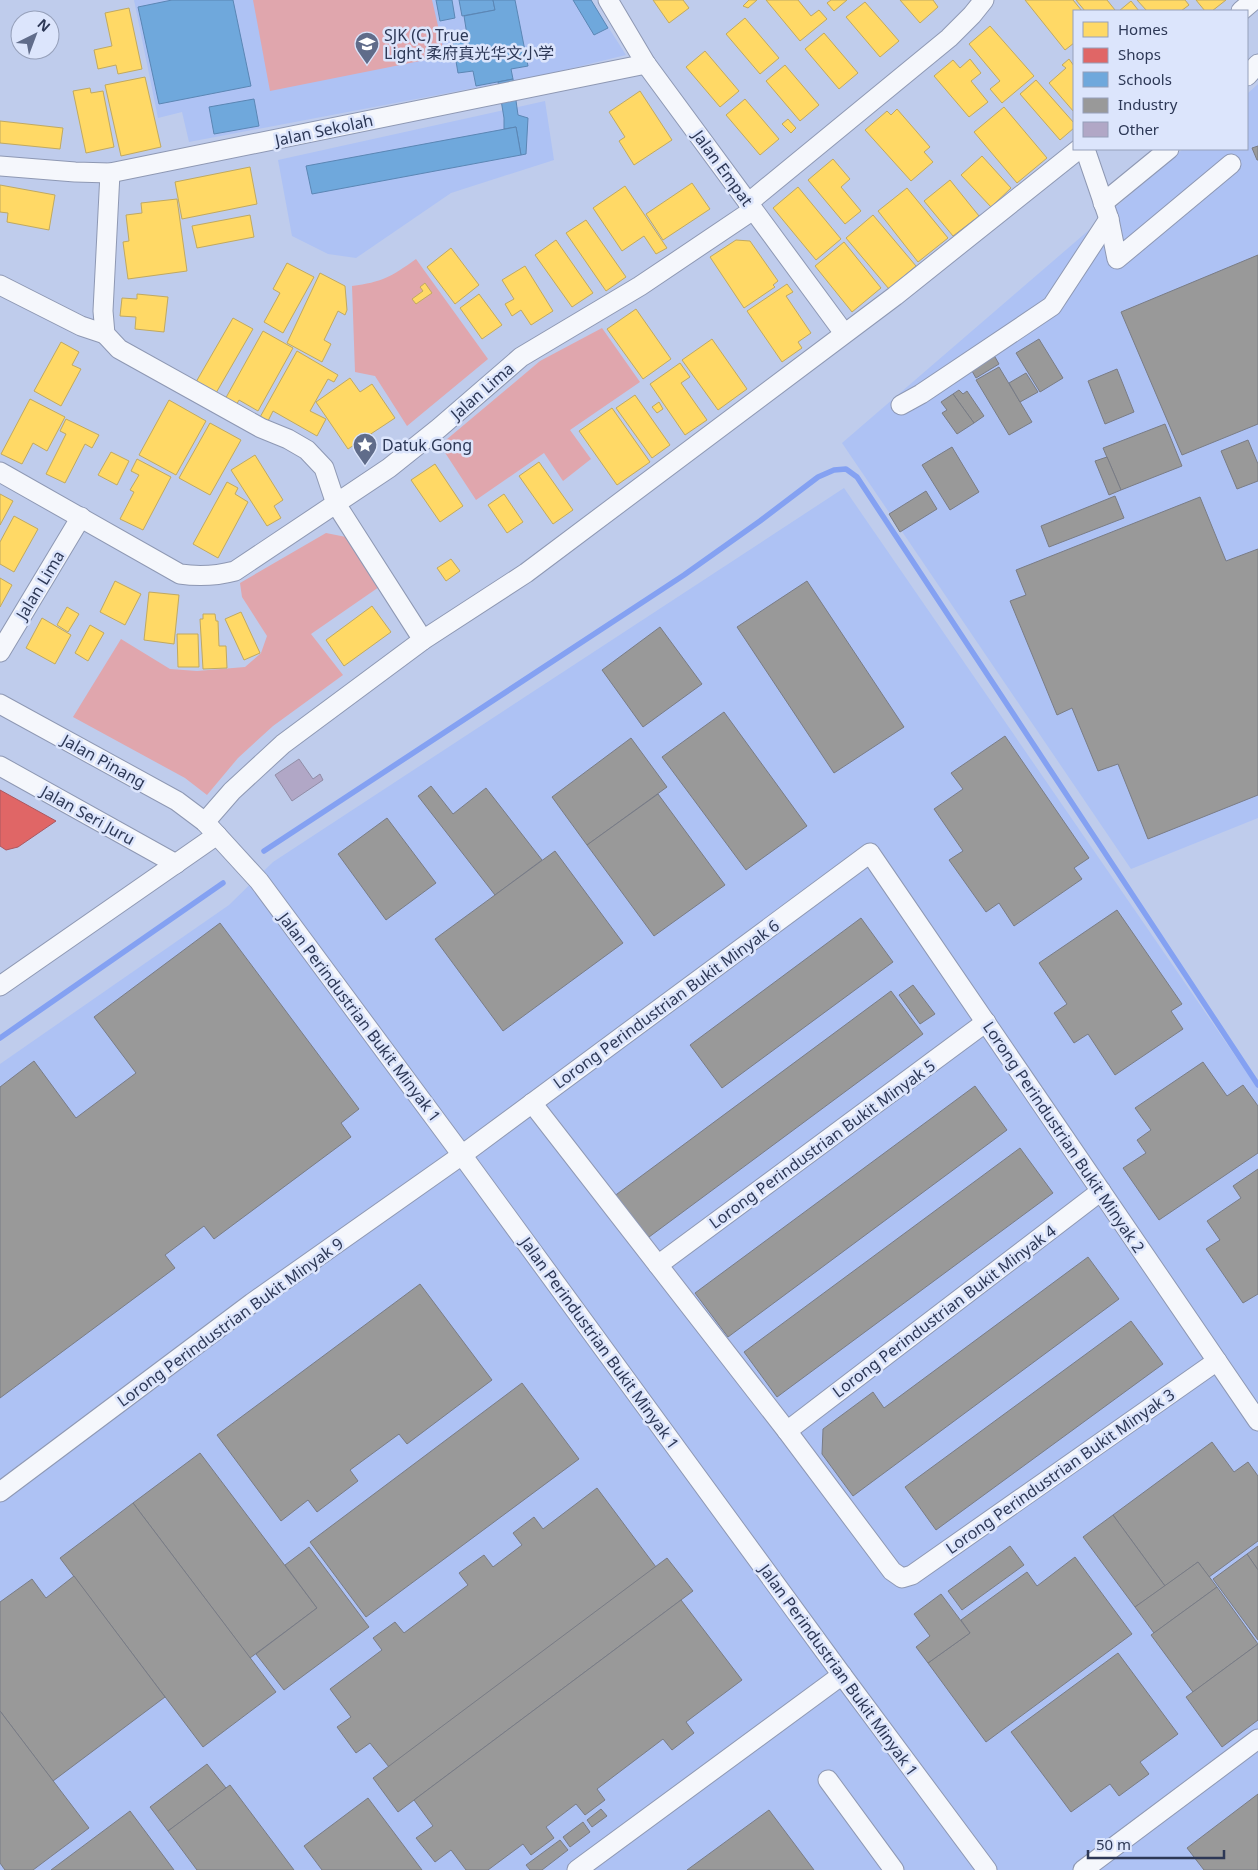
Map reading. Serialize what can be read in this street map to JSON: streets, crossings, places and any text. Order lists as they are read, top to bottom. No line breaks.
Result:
{"streets":{"street":["Jalan Sekolah","Jalan Empat","Jalan Lima","Jalan Pinang","Jalan Seri Juru","Lorong Perindustrian Bukit Minyak 6","Jalan Perindustrian Bukit Minyak 1","Lorong Perindustrian Bukit Minyak 2","Lorong Perindustrian Bukit Minyak 5","Lorong Perindustrian Bukit Minyak 4","Lorong Perindustrian Bukit Minyak 9","Lorong Perindustrian Bukit Minyak 3"]},"crossings":[["Jalan Sekolah","Jalan Empat"],["Jalan Empat","Jalan Lima"],["Jalan Pinang","Jalan Perindustrian Bukit Minyak 1"],["Lorong Perindustrian Bukit Minyak 6","Jalan Perindustrian Bukit Minyak 1"],["Lorong Perindustrian Bukit Minyak 6","Lorong Perindustrian Bukit Minyak 2"],["Lorong Perindustrian Bukit Minyak 6","Lorong Perindustrian Bukit Minyak 9"],["Jalan Perindustrian Bukit Minyak 1","Lorong Perindustrian Bukit Minyak 9"],["Lorong Perindustrian Bukit Minyak 2","Lorong Perindustrian Bukit Minyak 5"],["Lorong Perindustrian Bukit Minyak 2","Lorong Perindustrian Bukit Minyak 4"],["Lorong Perindustrian Bukit Minyak 2","Lorong Perindustrian Bukit Minyak 3"],["Lorong Perindustrian Bukit Minyak 4","Lorong Perindustrian Bukit Minyak 3"]],"places":{"school or university":["SJK (C) True Light 柔府真光华文小学"],"place":["Datuk Gong"]},"legend":["Homes","Shops","Schools","Industry","Other"],"scale_bar":"50 m","north":"top right"}
